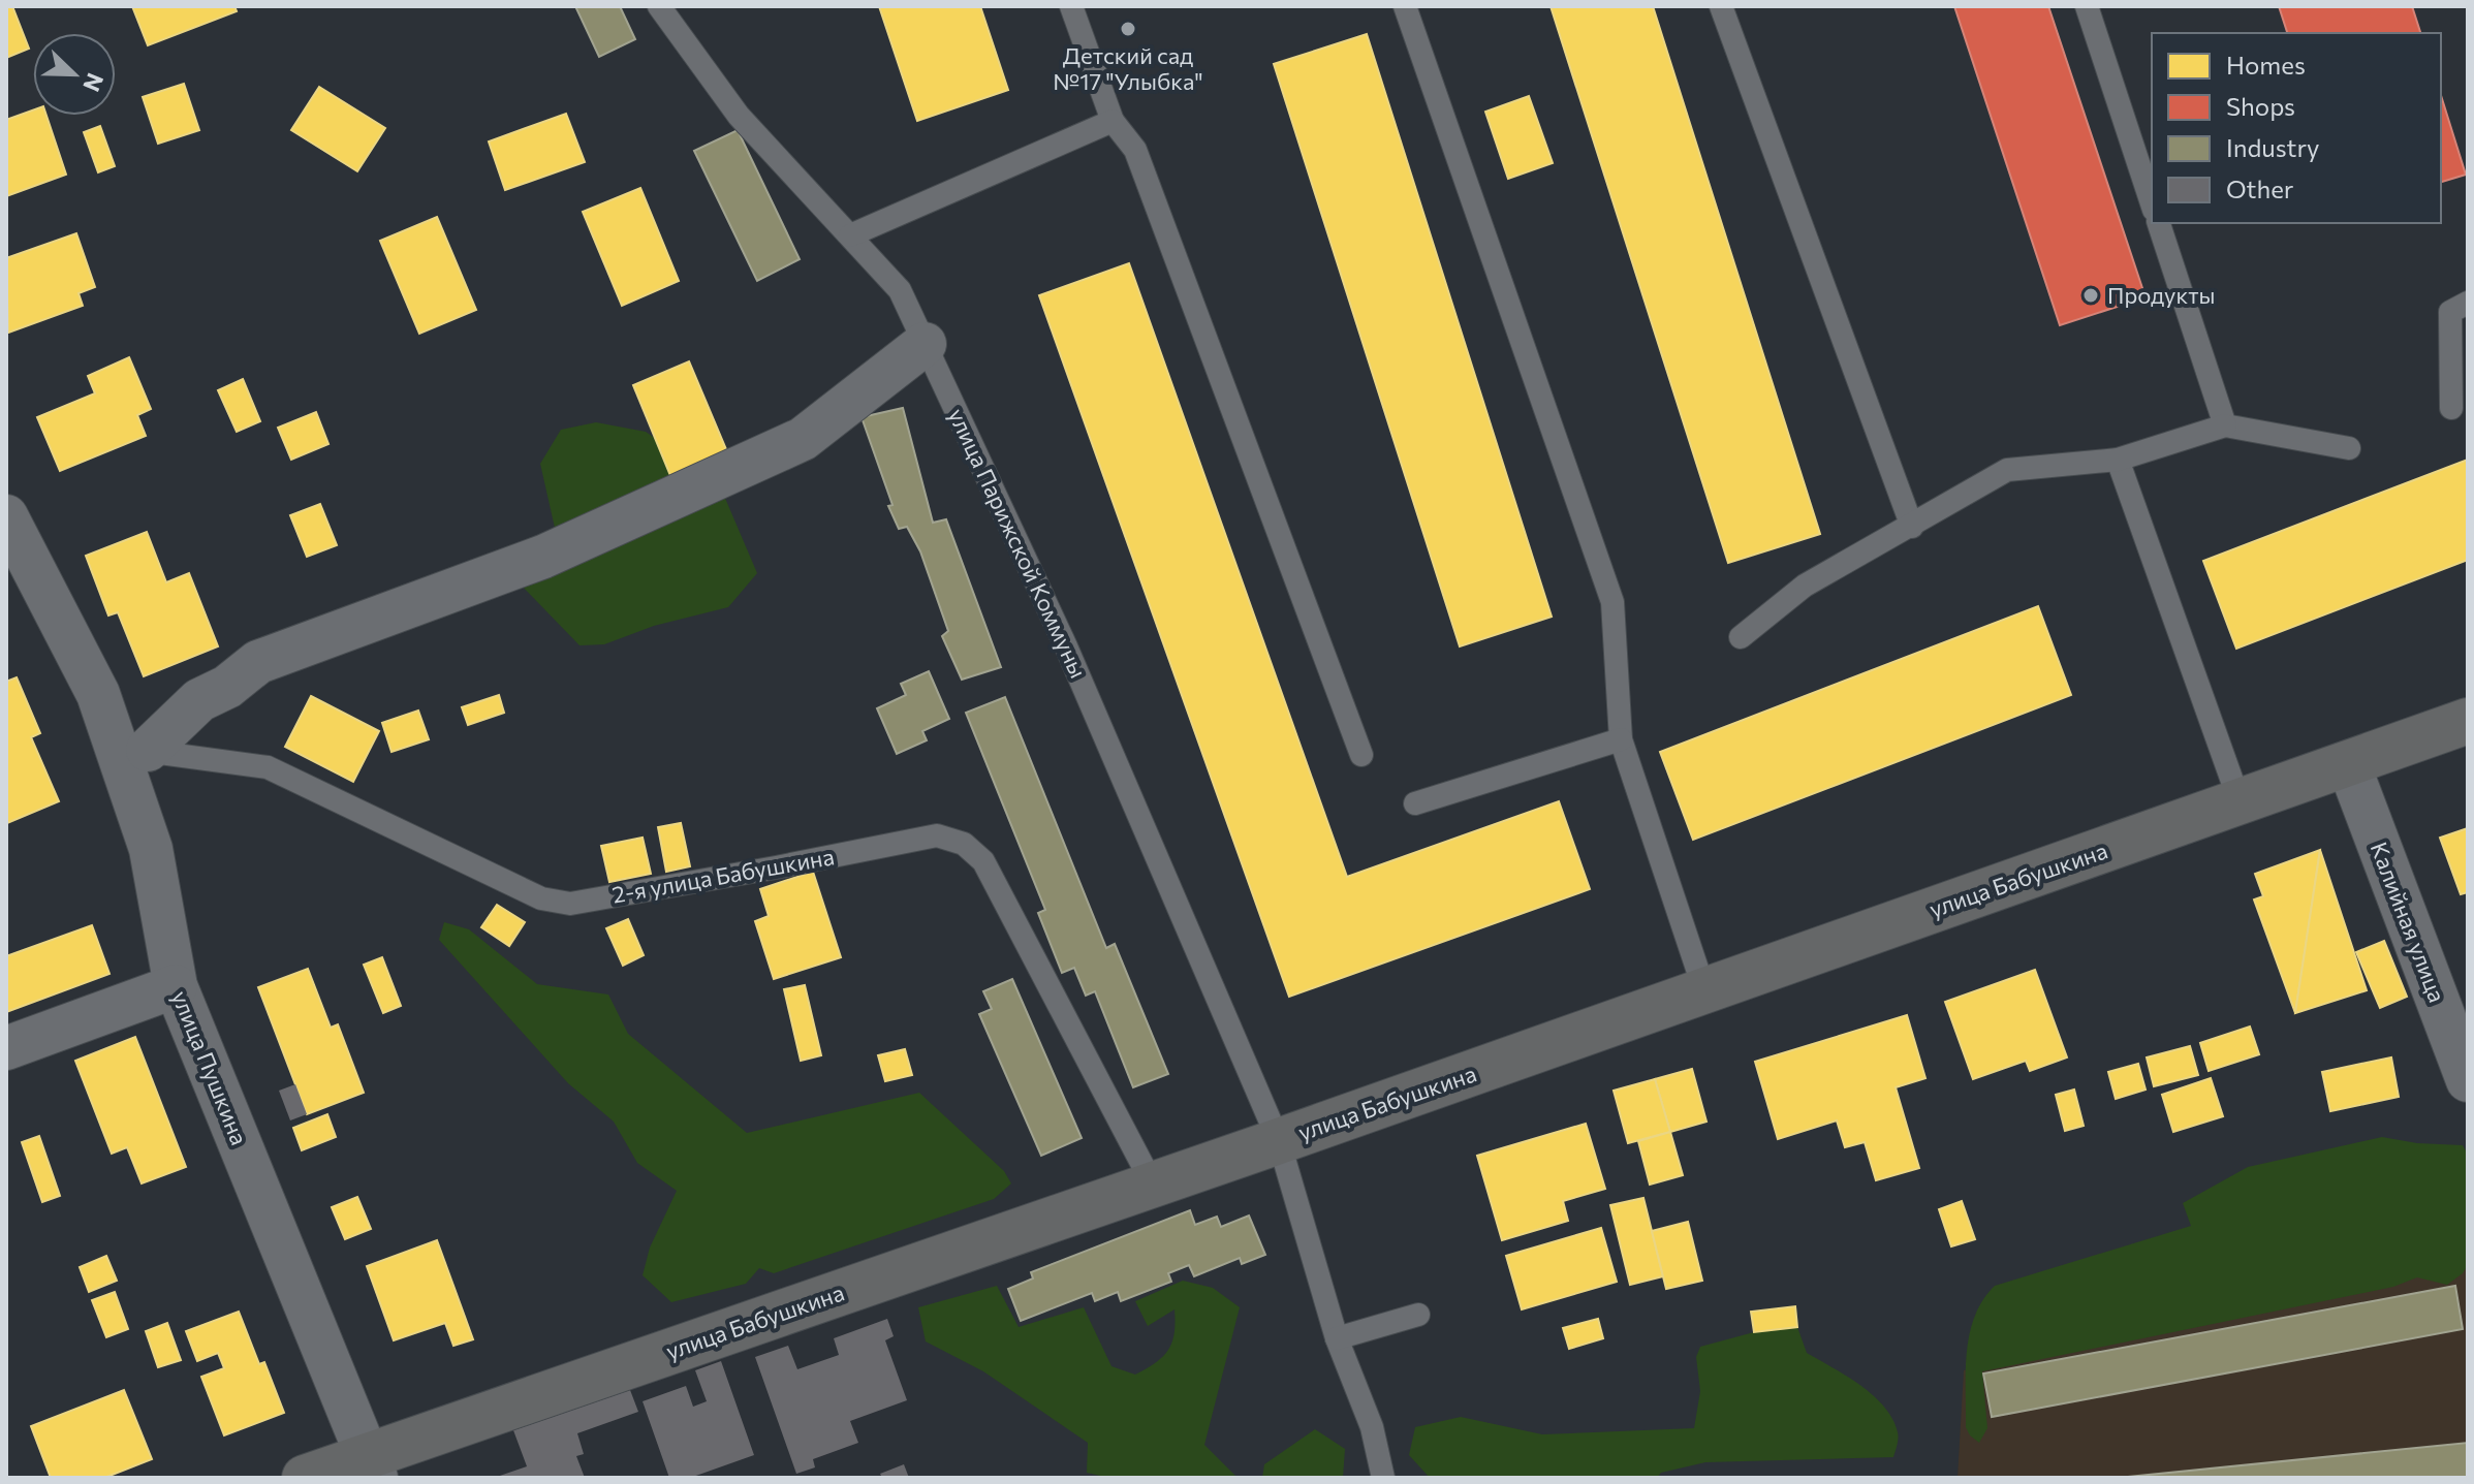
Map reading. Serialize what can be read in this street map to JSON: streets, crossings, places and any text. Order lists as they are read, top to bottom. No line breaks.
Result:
{"streets":{"street":["улица Бабушкина","Калийная улица","улица Пушкина"],"lane":["улица Парижской Коммуны","2-я улица Бабушкина"]},"crossings":[["улица Парижской Коммуны","улица Бабушкина"],["2-я улица Бабушкина","улица Бабушкина"],["2-я улица Бабушкина","улица Пушкина"],["улица Бабушкина","Калийная улица"],["улица Бабушкина","улица Пушкина"]],"places":["Детский сад №17 \"Улыбка\"","Продукты"],"legend":["Homes","Shops","Industry","Other"],"north":"bottom right"}
